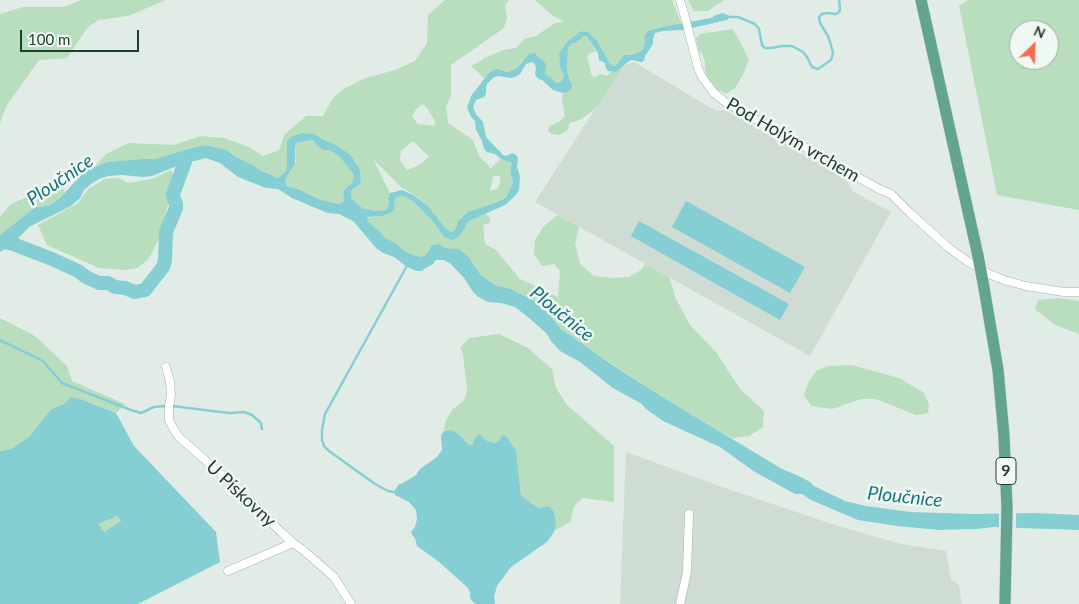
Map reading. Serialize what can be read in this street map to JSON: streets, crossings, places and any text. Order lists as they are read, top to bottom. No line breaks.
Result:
{"streets":{"main road":["9"],"street":["Pod Holým vrchem","U Pískovny"]},"water":["Ploučnice"],"scale_bar":"100 m","north":"top right"}
